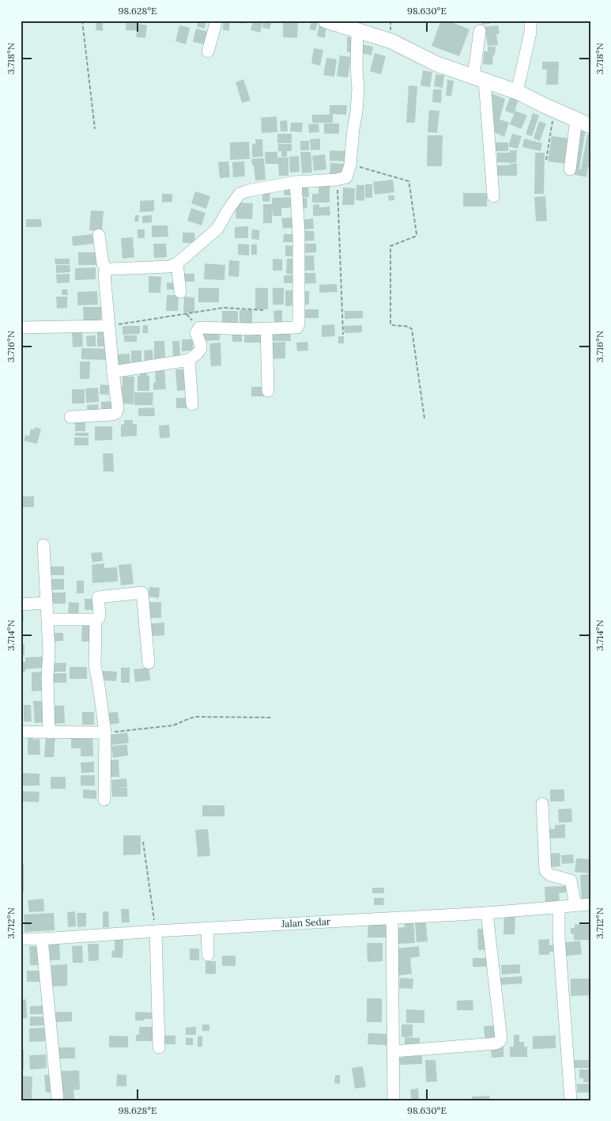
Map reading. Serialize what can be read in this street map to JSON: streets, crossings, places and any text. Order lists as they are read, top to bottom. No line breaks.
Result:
{"streets":{"street":["Jalan Sedar"]},"coordinates":["98.628°E","98.630°E","3.718°N","3.716°N","3.714°N","3.712°N"]}
